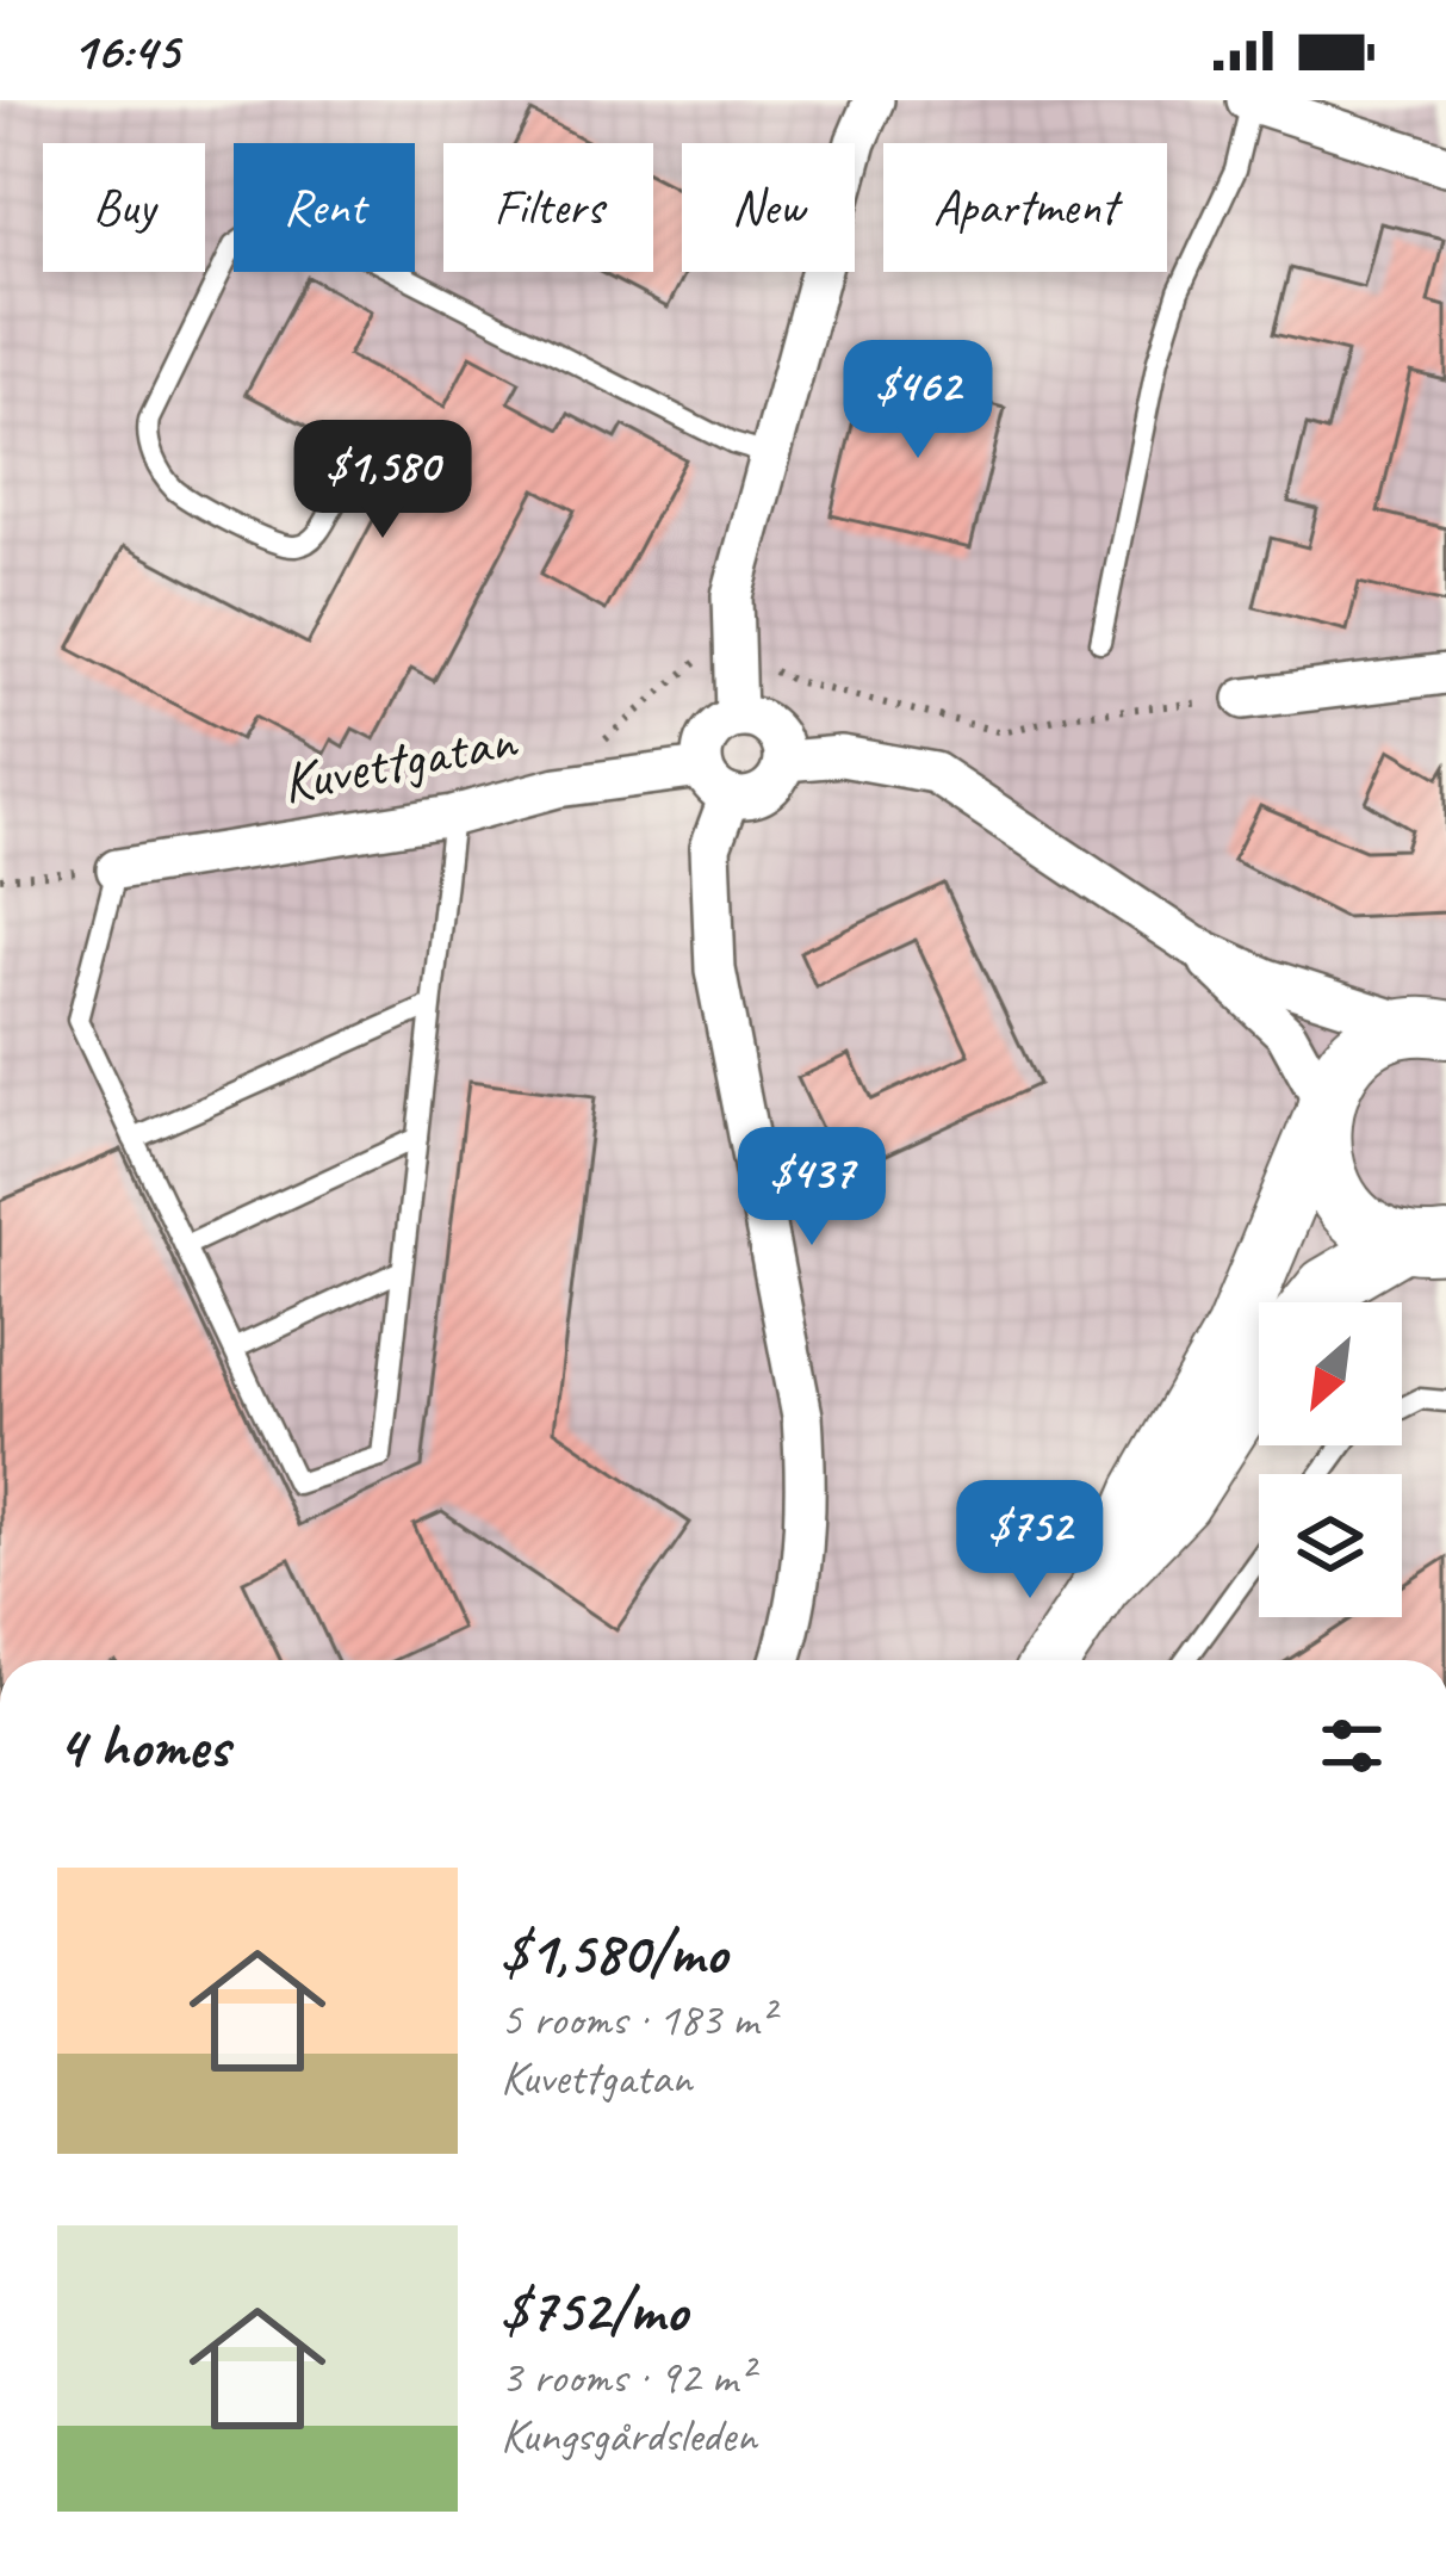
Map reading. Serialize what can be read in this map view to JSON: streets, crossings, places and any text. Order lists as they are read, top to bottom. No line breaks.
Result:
{"streets":{"street":["Kuvettgatan"]},"north":"bottom left","page":{"status":"16:45","chip":["Buy","Rent","Filters","New","Apartment"],"price":["$462","$1,580","$437","$752"],"heading":"4 homes","list":[{"name":"$1,580/mo","note":"5 rooms · 183 m² · Kuvettgatan"},{"name":"$752/mo","note":"3 rooms · 92 m² · Kungsgårdsleden"}]}}
